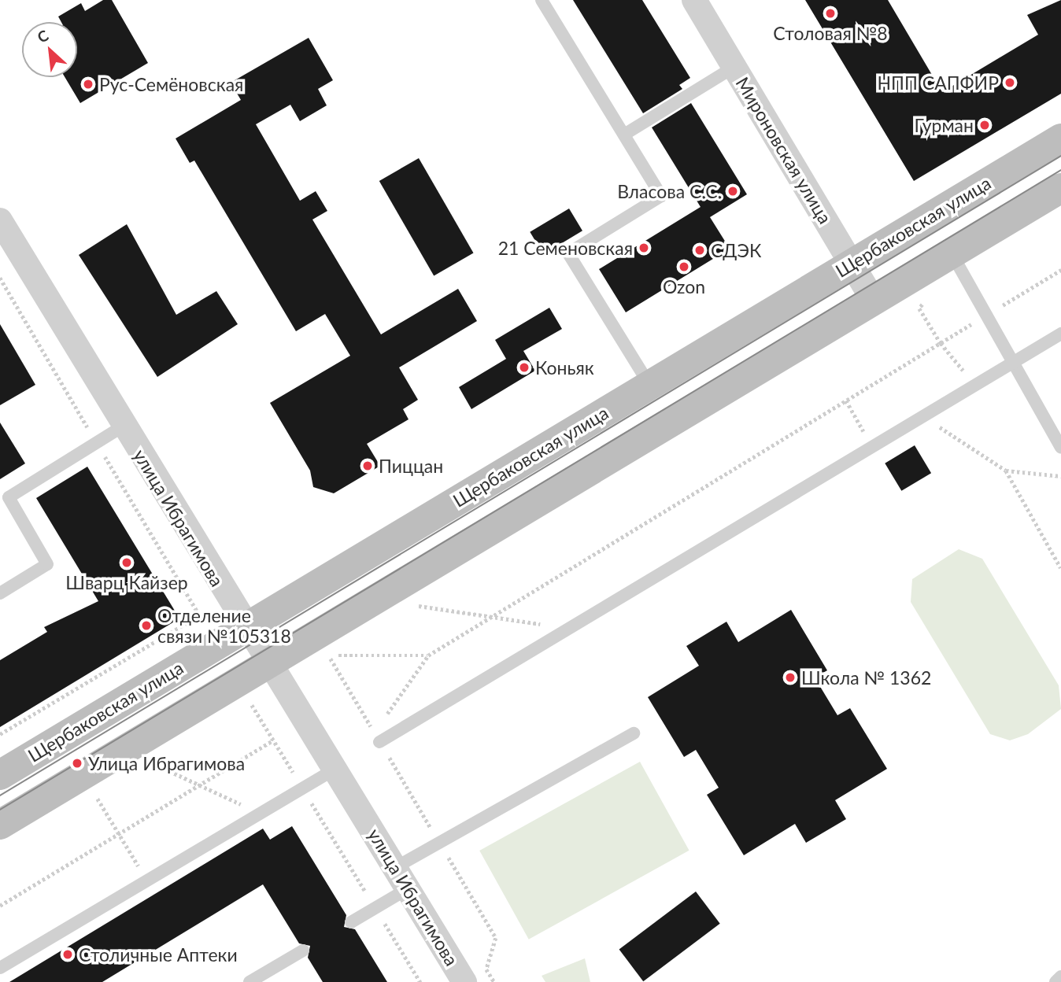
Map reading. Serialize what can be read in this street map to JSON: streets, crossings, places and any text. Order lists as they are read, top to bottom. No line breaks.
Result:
{"streets":{"main road":["Щербаковская улица"],"street":["Мироновская улица","улица Ибрагимова"]},"crossings":[["Мироновская улица","Щербаковская улица"],["Щербаковская улица","улица Ибрагимова"]],"places":["Столовая №8","НПП САПФИР","Рус-Семёновская","Гурман","Власова С.С.","21 Семеновская","СДЭК","Ozon","Коньяк","Пиццан","Шварц Кайзер","Отделение связи №105318","Школа № 1362","Улица Ибрагимова","Столичные Аптеки"],"north":"top left"}
